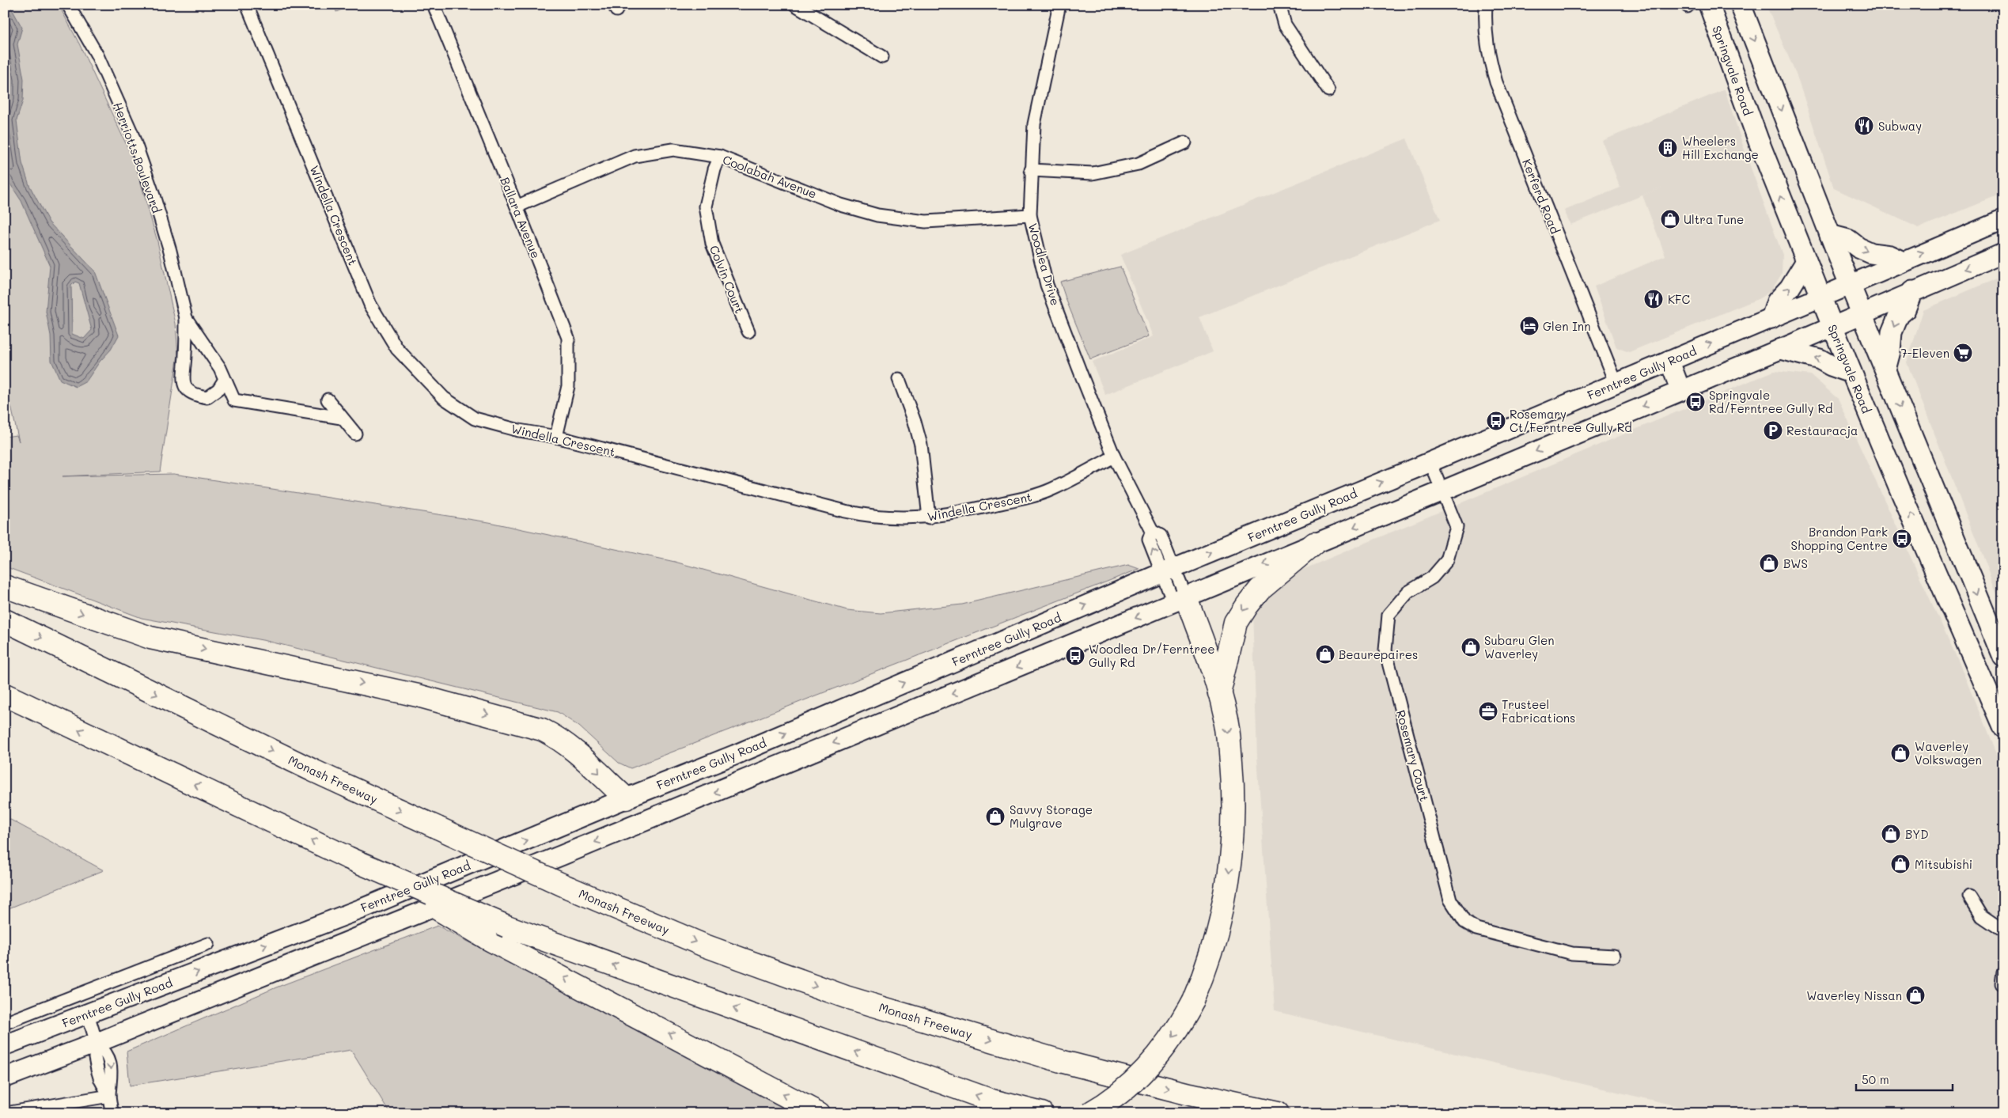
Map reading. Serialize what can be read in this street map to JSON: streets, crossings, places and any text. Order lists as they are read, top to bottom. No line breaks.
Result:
{"streets":{"highway":["Springvale Road","Monash Freeway"],"main road":["Ferntree Gully Road"],"street":["Herriotts Boulevard","Coolabah Avenue","Kerferd Road","Windella Crescent","Ballara Avenue","Woodlea Drive","Colvin Court","Rosemary Court"]},"crossings":[["Springvale Road","Ferntree Gully Road"],["Coolabah Avenue","Ballara Avenue"],["Coolabah Avenue","Woodlea Drive"],["Coolabah Avenue","Colvin Court"],["Kerferd Road","Ferntree Gully Road"],["Windella Crescent","Ballara Avenue"],["Windella Crescent","Woodlea Drive"],["Woodlea Drive","Ferntree Gully Road"],["Ferntree Gully Road","Rosemary Court"]],"places":{"restaurant":["Subway","KFC"],"building":["Wheelers Hill Exchange"],"shop":["Ultra Tune","BWS","Subaru Glen Waverley","Beaurepaires","Waverley Volkswagen","Savvy Storage Mulgrave","BYD","Mitsubishi","Waverley Nissan"],"hotel":["Glen Inn"],"supermarket":["7-Eleven"],"bus stop":["Springvale Rd/Ferntree Gully Rd","Rosemary Ct/Ferntree Gully Rd","Brandon Park Shopping Centre","Woodlea Dr/Ferntree Gully Rd"],"parking":["Restauracja"],"office":["Trusteel Fabrications"]},"scale_bar":"50 m"}
